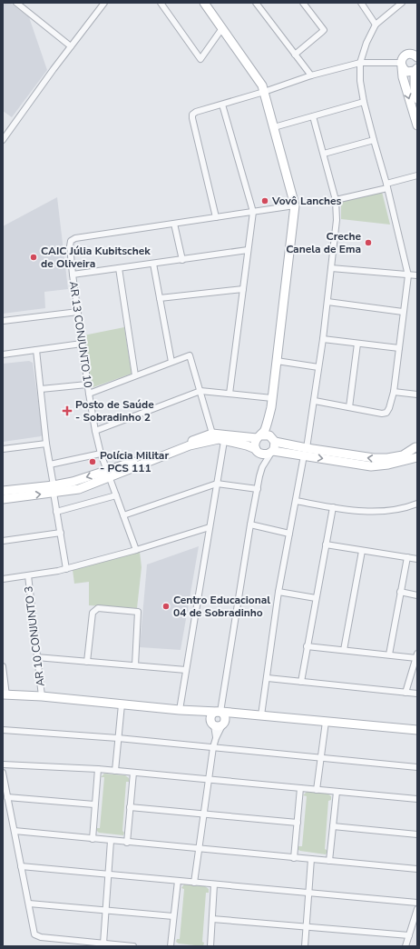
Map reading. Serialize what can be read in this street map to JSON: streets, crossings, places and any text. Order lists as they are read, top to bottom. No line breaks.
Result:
{"streets":{"street":["AR 13 CONJUNTO 10","AR 10 CONJUNTO 3"]},"places":{"other":["Vovô Lanches","Creche Canela de Ema","CAIC Júlia Kubitschek de Oliveira","Polícia Militar - PCS 111","Centro Educacional 04 de Sobradinho"],"health":["Posto de Saúde - Sobradinho 2"]}}
